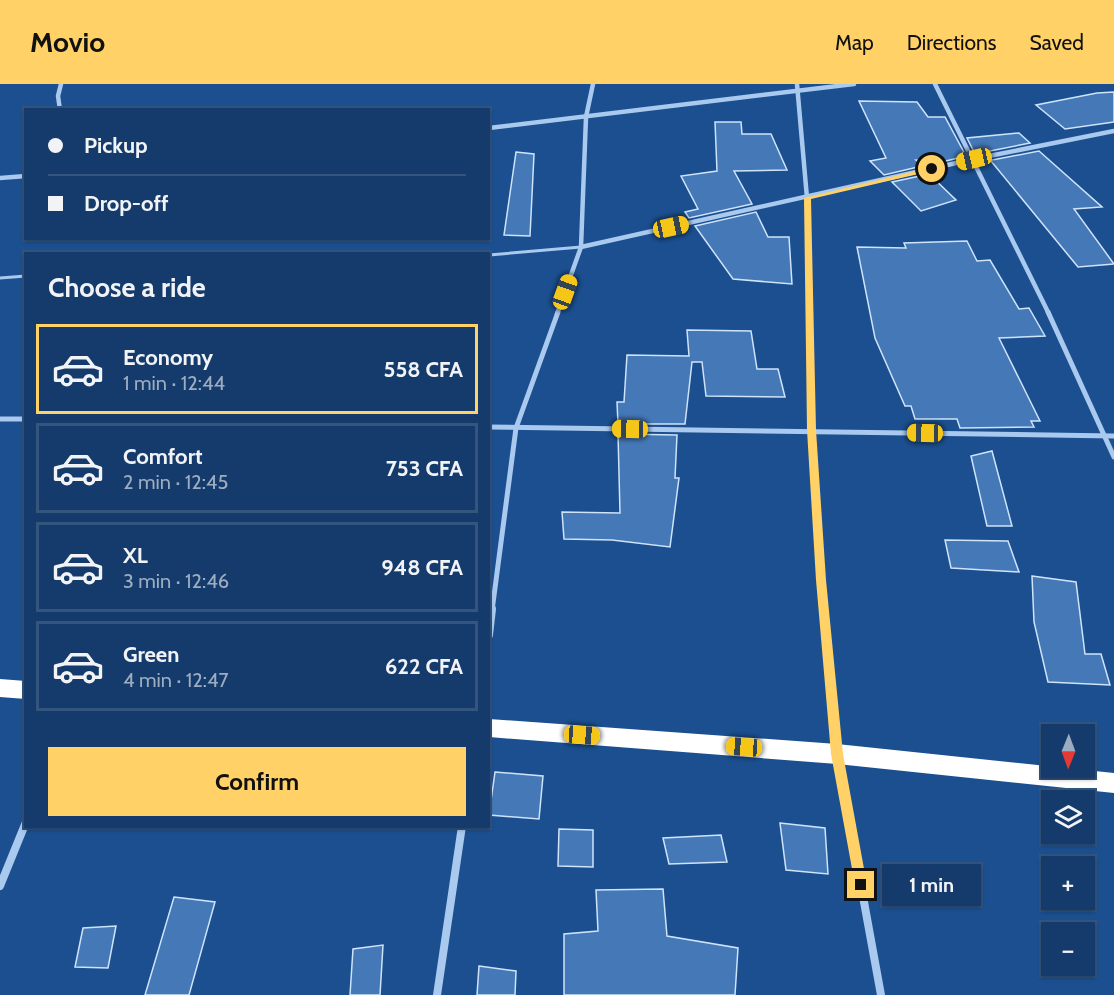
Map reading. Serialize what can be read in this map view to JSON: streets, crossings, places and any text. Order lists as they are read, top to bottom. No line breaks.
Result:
{"north":"bottom","page":{"header":"Movio","nav":["Map","Directions","Saved"],"banner":["Pickup","Drop-off"],"heading":"Choose a ride","list":[{"name":"Economy","note":"1 min · 12:44","value":"558 CFA"},{"name":"Comfort","note":"2 min · 12:45","value":"753 CFA"},{"name":"XL","note":"3 min · 12:46","value":"948 CFA"},{"name":"Green","note":"4 min · 12:47","value":"622 CFA"}],"map_buttons":["+","−"],"buttons":"Confirm","bubble":"1 min"}}
